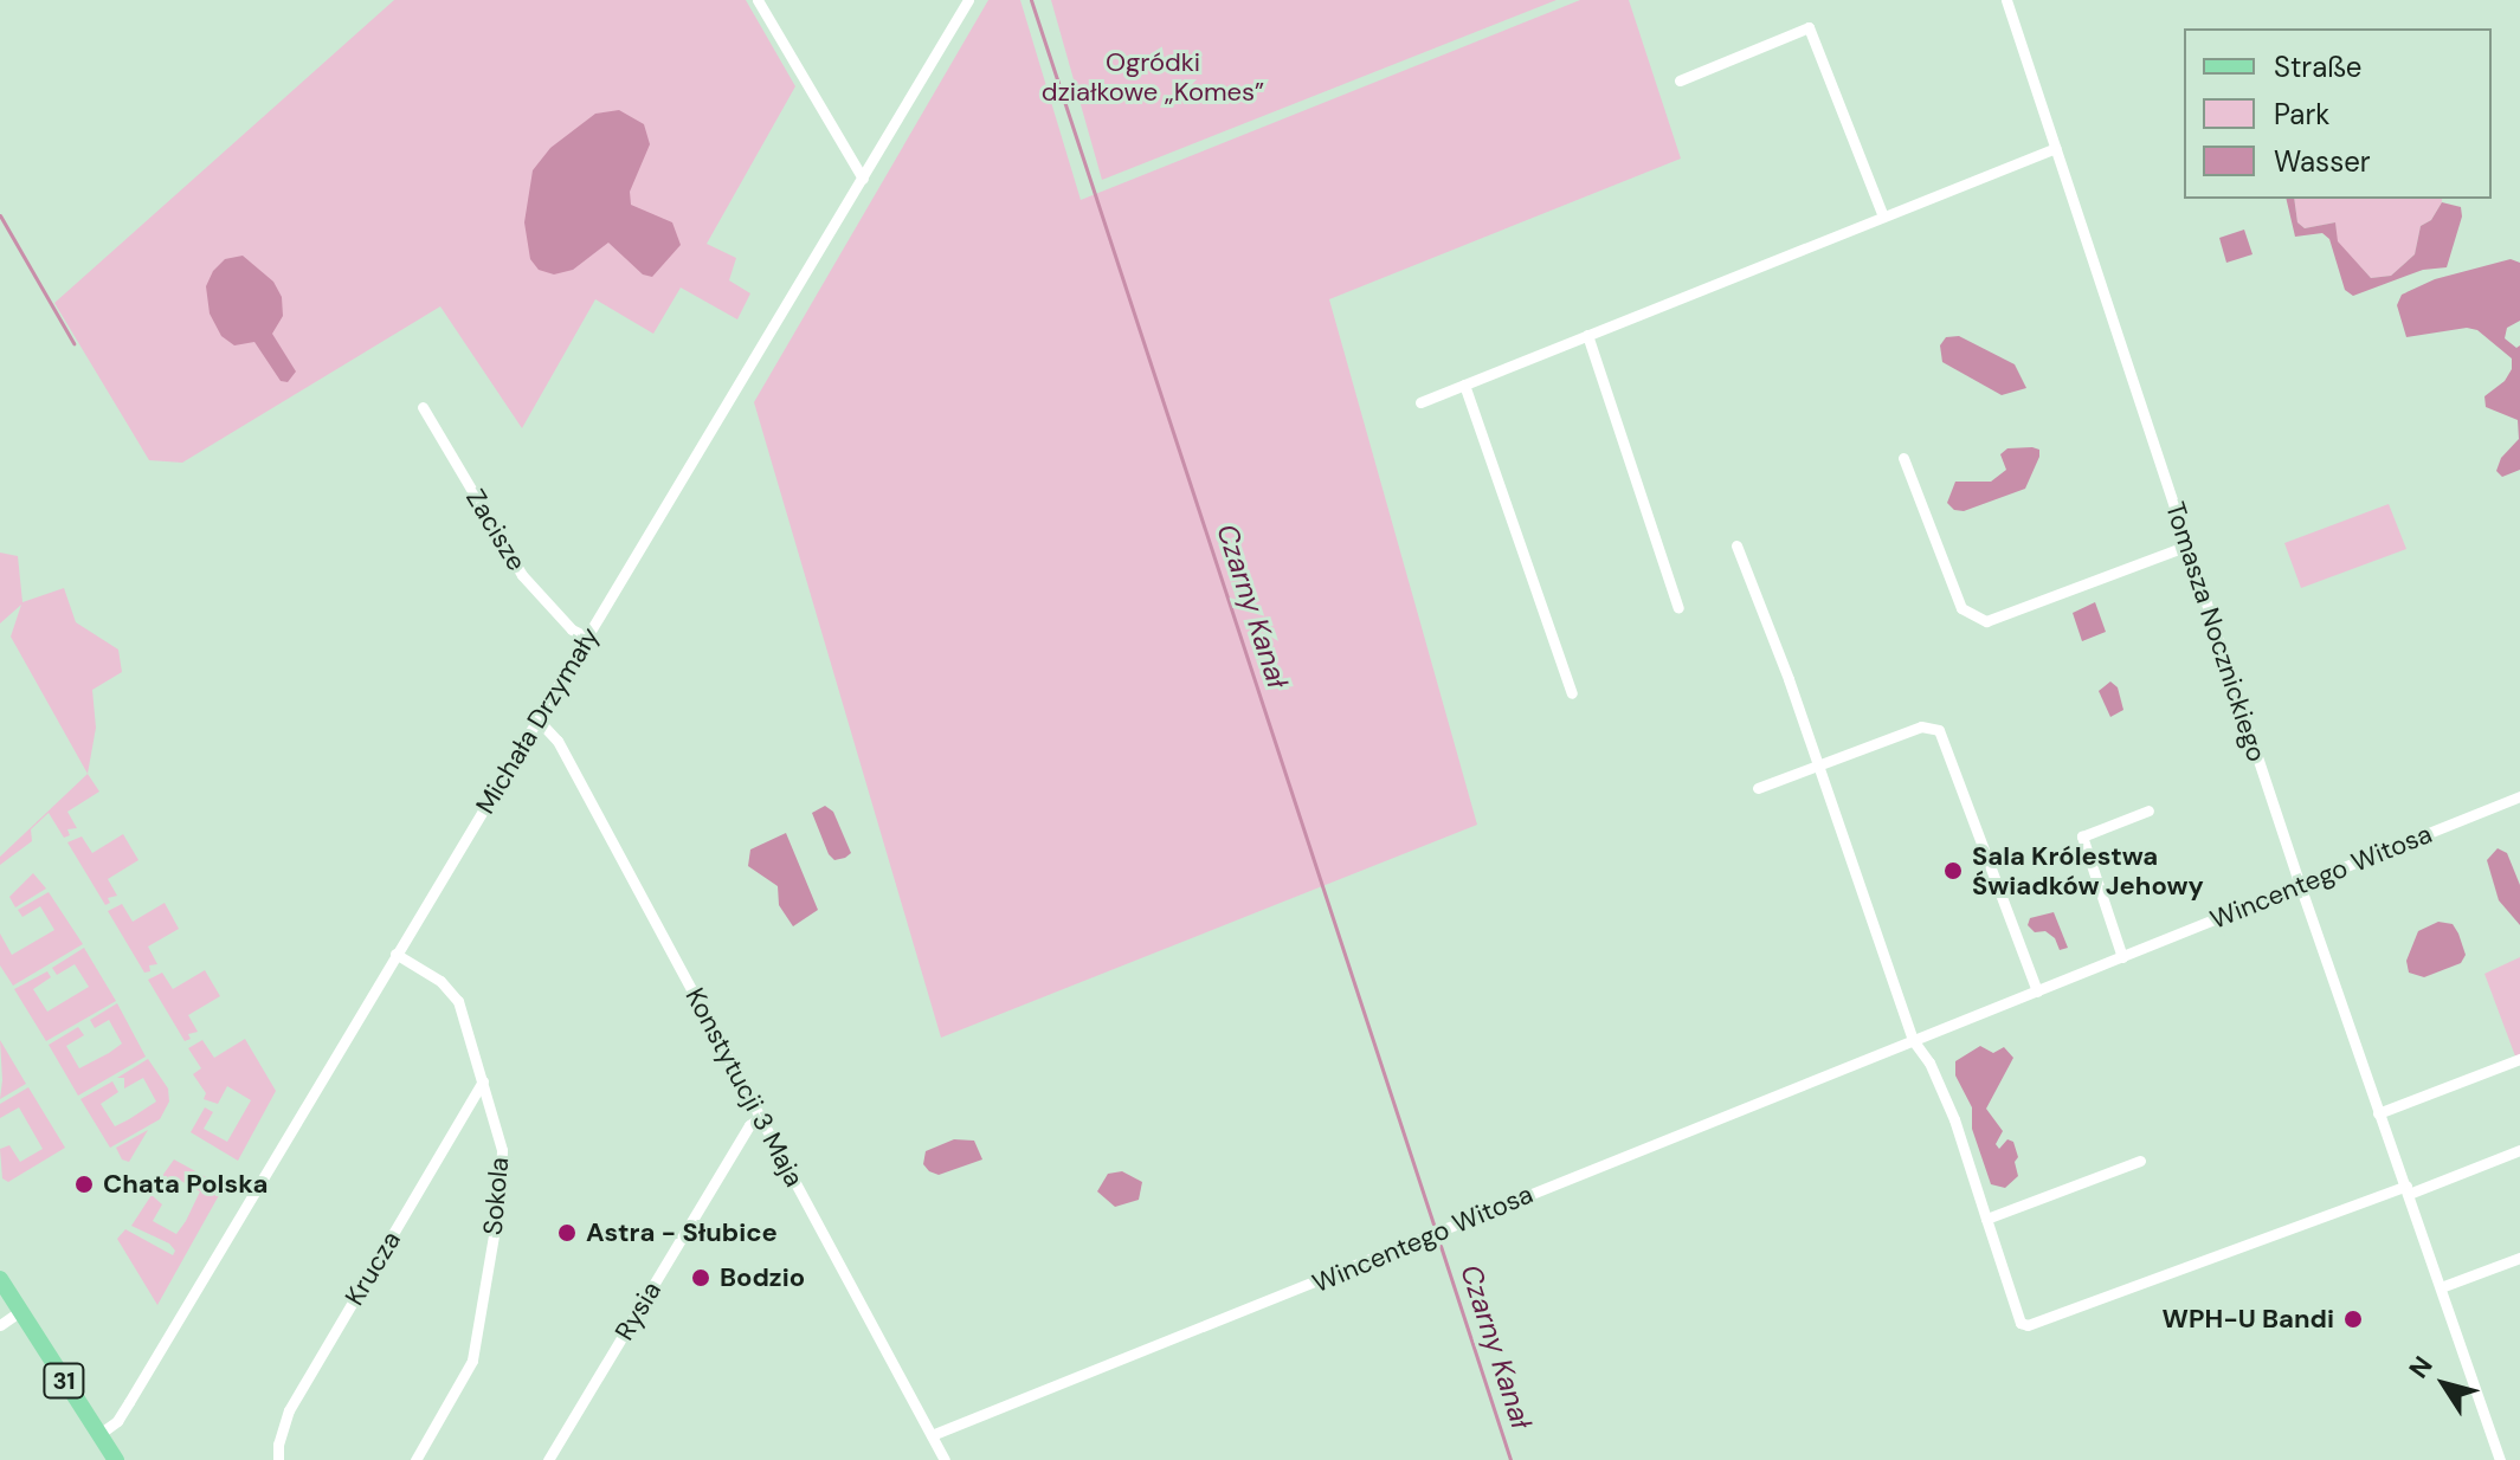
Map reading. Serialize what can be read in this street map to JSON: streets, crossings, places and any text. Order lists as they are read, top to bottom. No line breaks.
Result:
{"streets":{"main road":["31"],"street":["Zacisze","Tomasza Nocznickiego","Michała Drzymały","Wincentego Witosa","Konstytucji 3 Maja","Sokola","Krucza","Rysia"]},"crossings":[["Zacisze","Michała Drzymały"],["Tomasza Nocznickiego","Wincentego Witosa"],["Michała Drzymały","Konstytucji 3 Maja"],["Michała Drzymały","Sokola"],["Michała Drzymały","31"],["Wincentego Witosa","Konstytucji 3 Maja"],["Konstytucji 3 Maja","Rysia"],["Sokola","Krucza"]],"water":["Czarny Kanał"],"parks":["Ogródki działkowe „Komes”"],"places":["Sala Królestwa Świadków Jehowy","Chata Polska","Astra - Słubice","Bodzio","WPH-U Bandi"],"legend":["Straße","Park","Wasser"],"north":"top left"}
